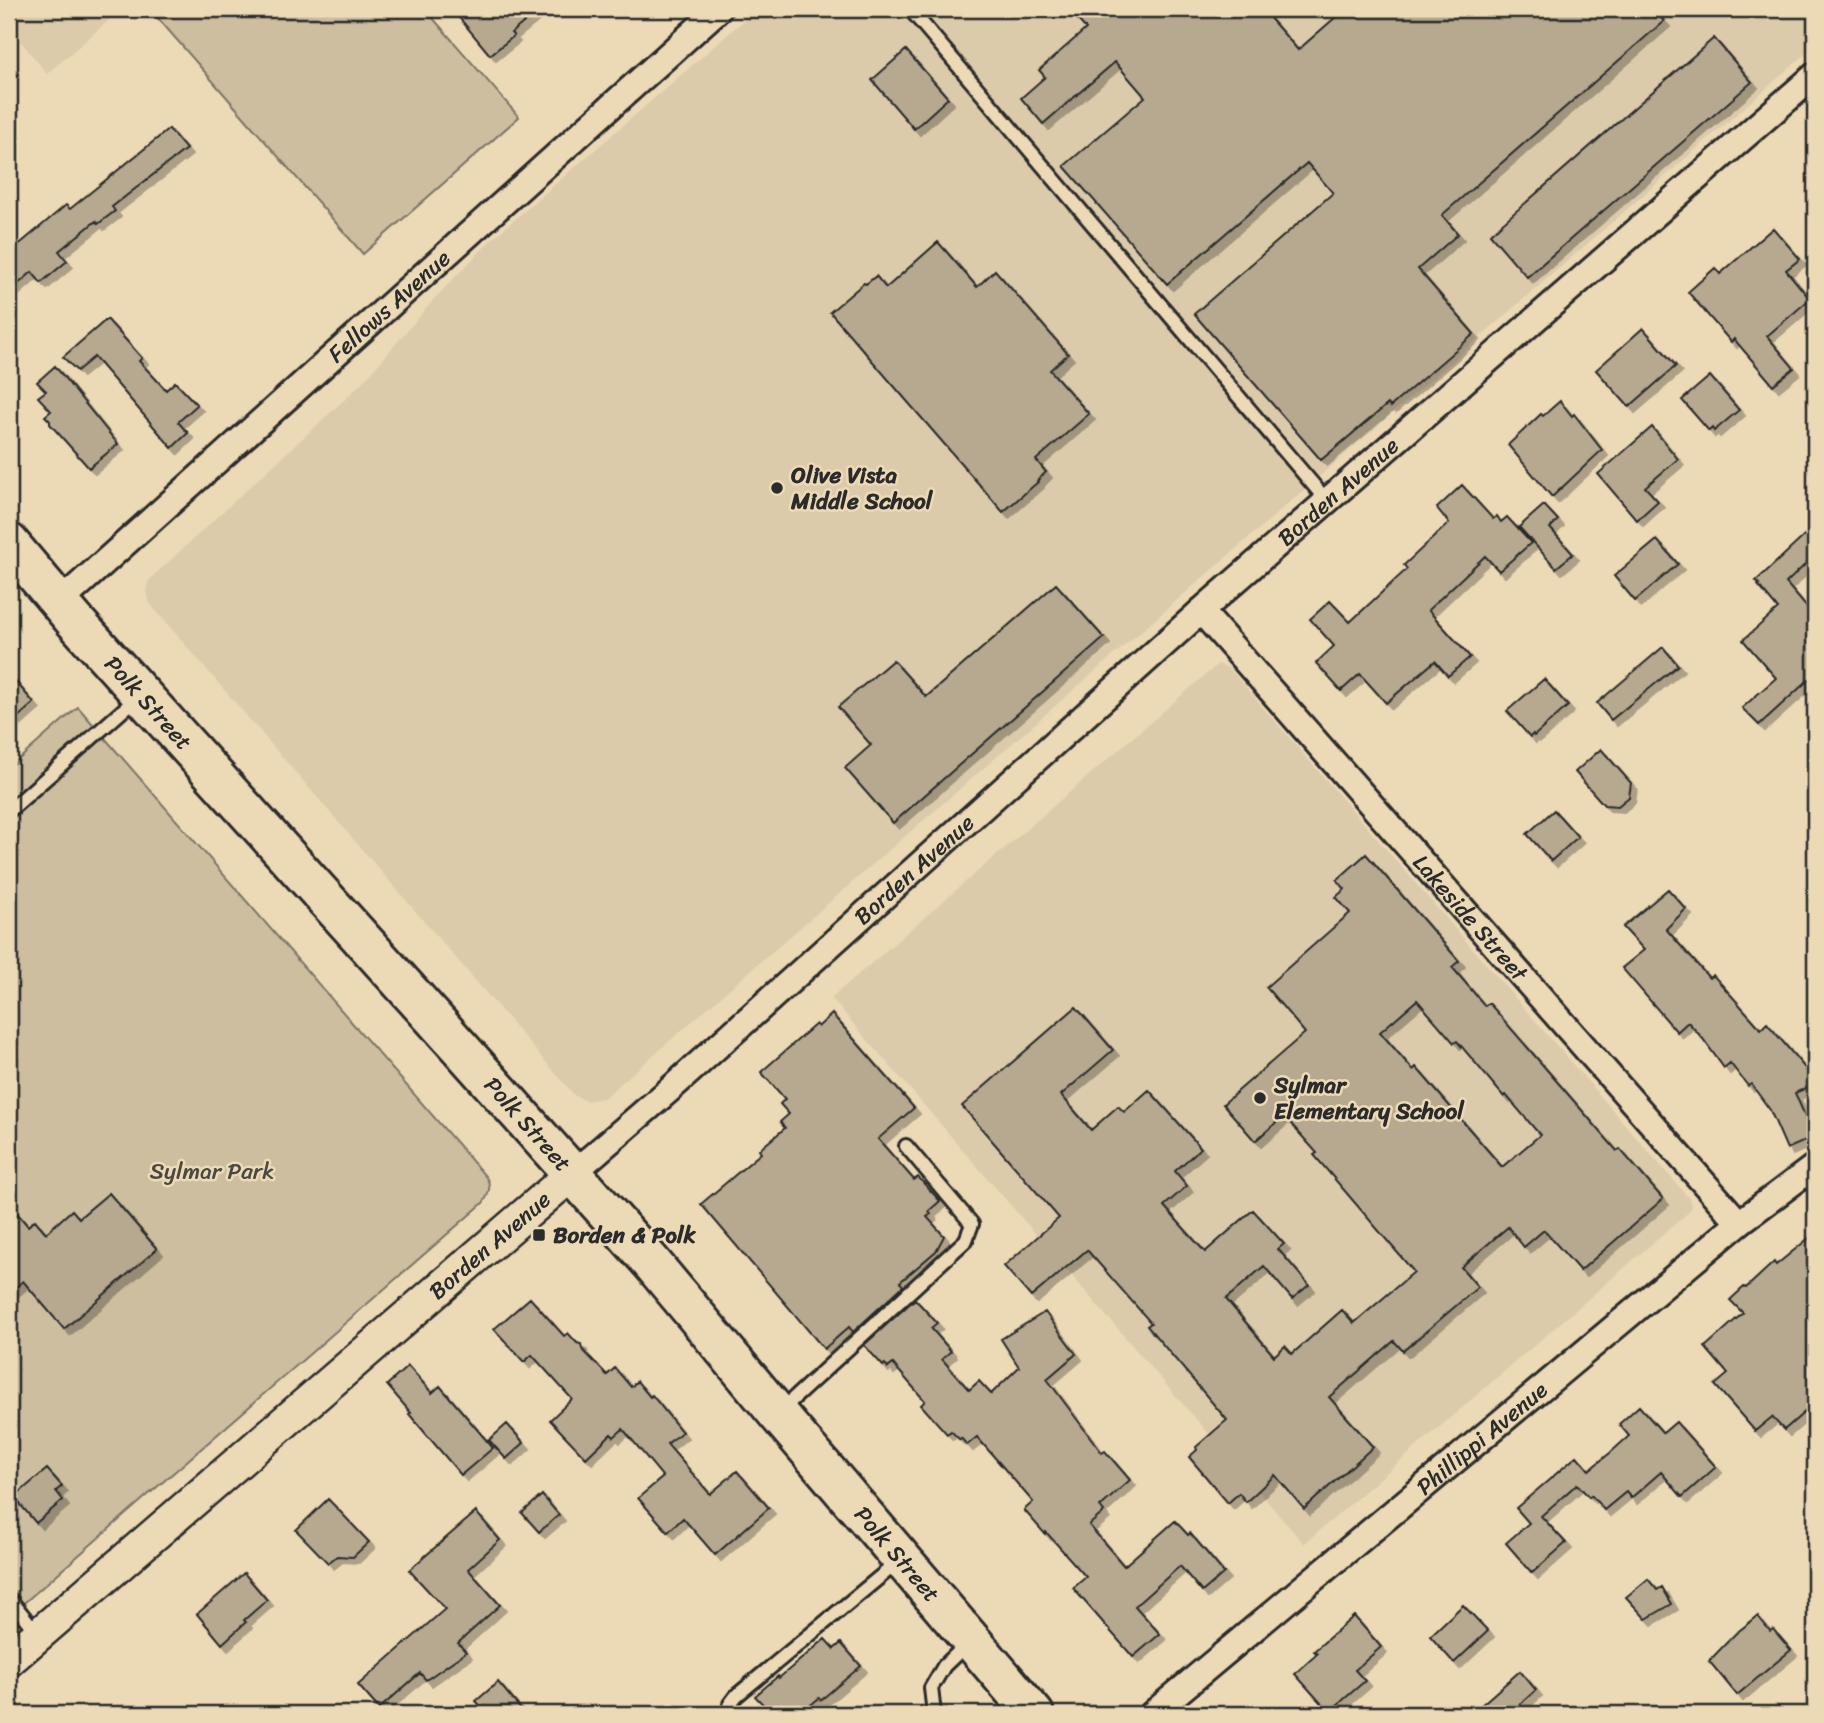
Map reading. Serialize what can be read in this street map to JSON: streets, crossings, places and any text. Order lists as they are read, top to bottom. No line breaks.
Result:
{"streets":{"main road":["Polk Street"],"street":["Fellows Avenue","Borden Avenue","Lakeside Street","Phillippi Avenue"]},"crossings":[["Fellows Avenue","Polk Street"],["Borden Avenue","Polk Street"],["Borden Avenue","Lakeside Street"],["Lakeside Street","Phillippi Avenue"]],"parks":["Sylmar Park"],"places":{"other":["Olive Vista Middle School","Sylmar Elementary School"],"transit":["Borden & Polk"]}}
